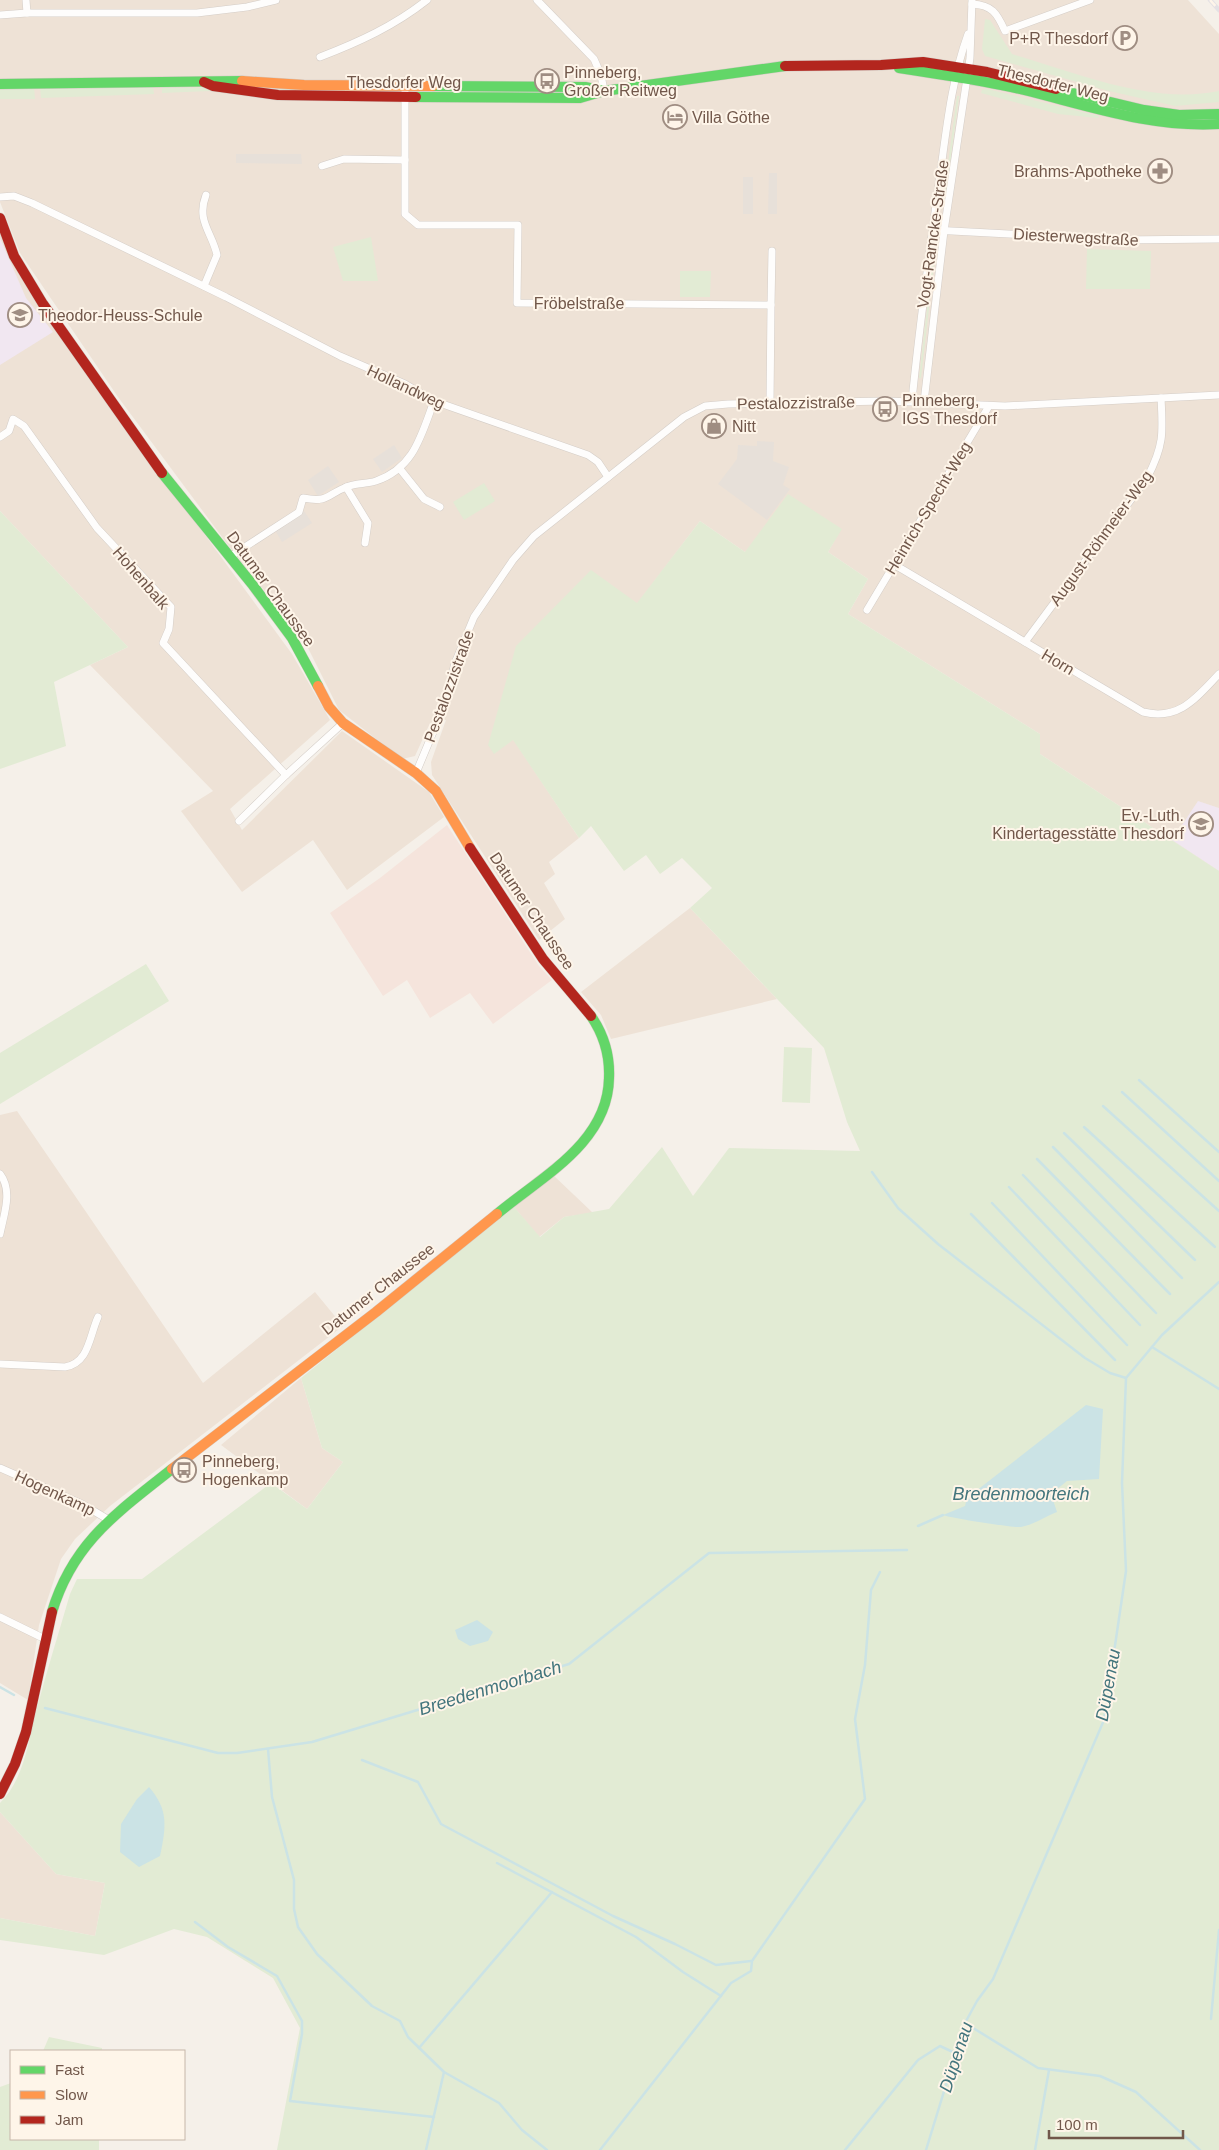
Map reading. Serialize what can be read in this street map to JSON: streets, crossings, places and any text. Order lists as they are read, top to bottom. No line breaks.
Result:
{"streets":{"street":["Thesdorfer Weg","Vogt-Ramcke-Straße","Diesterwegstraße","Fröbelstraße","Hollandweg","Pestalozzistraße","Heinrich-Specht-Weg","August-Röhmeier-Weg","Hohenbalk","Datumer Chaussee","Horn","Hogenkamp"]},"crossings":[["Thesdorfer Weg","Vogt-Ramcke-Straße"],["Thesdorfer Weg","Fröbelstraße"],["Vogt-Ramcke-Straße","Diesterwegstraße"],["Vogt-Ramcke-Straße","Pestalozzistraße"],["Hollandweg","Pestalozzistraße"],["Pestalozzistraße","Heinrich-Specht-Weg"],["Pestalozzistraße","August-Röhmeier-Weg"],["Pestalozzistraße","Datumer Chaussee"],["Heinrich-Specht-Weg","Horn"],["August-Röhmeier-Weg","Horn"],["Datumer Chaussee","Hogenkamp"]],"water":["Bredenmoorteich","Düpenau","Breedenmoorbach"],"places":{"parking":["P+R Thesdorf"],"bus stop":["Pinneberg, Großer Reitweg","Pinneberg, IGS Thesdorf","Pinneberg, Hogenkamp"],"hotel":["Villa Göthe"],"pharmacy":["Brahms-Apotheke"],"school or university":["Theodor-Heuss-Schule","Ev.-Luth. Kindertagesstätte Thesdorf"],"shop":["Nitt"]},"legend":["Fast","Slow","Jam"],"scale_bar":"100 m"}
